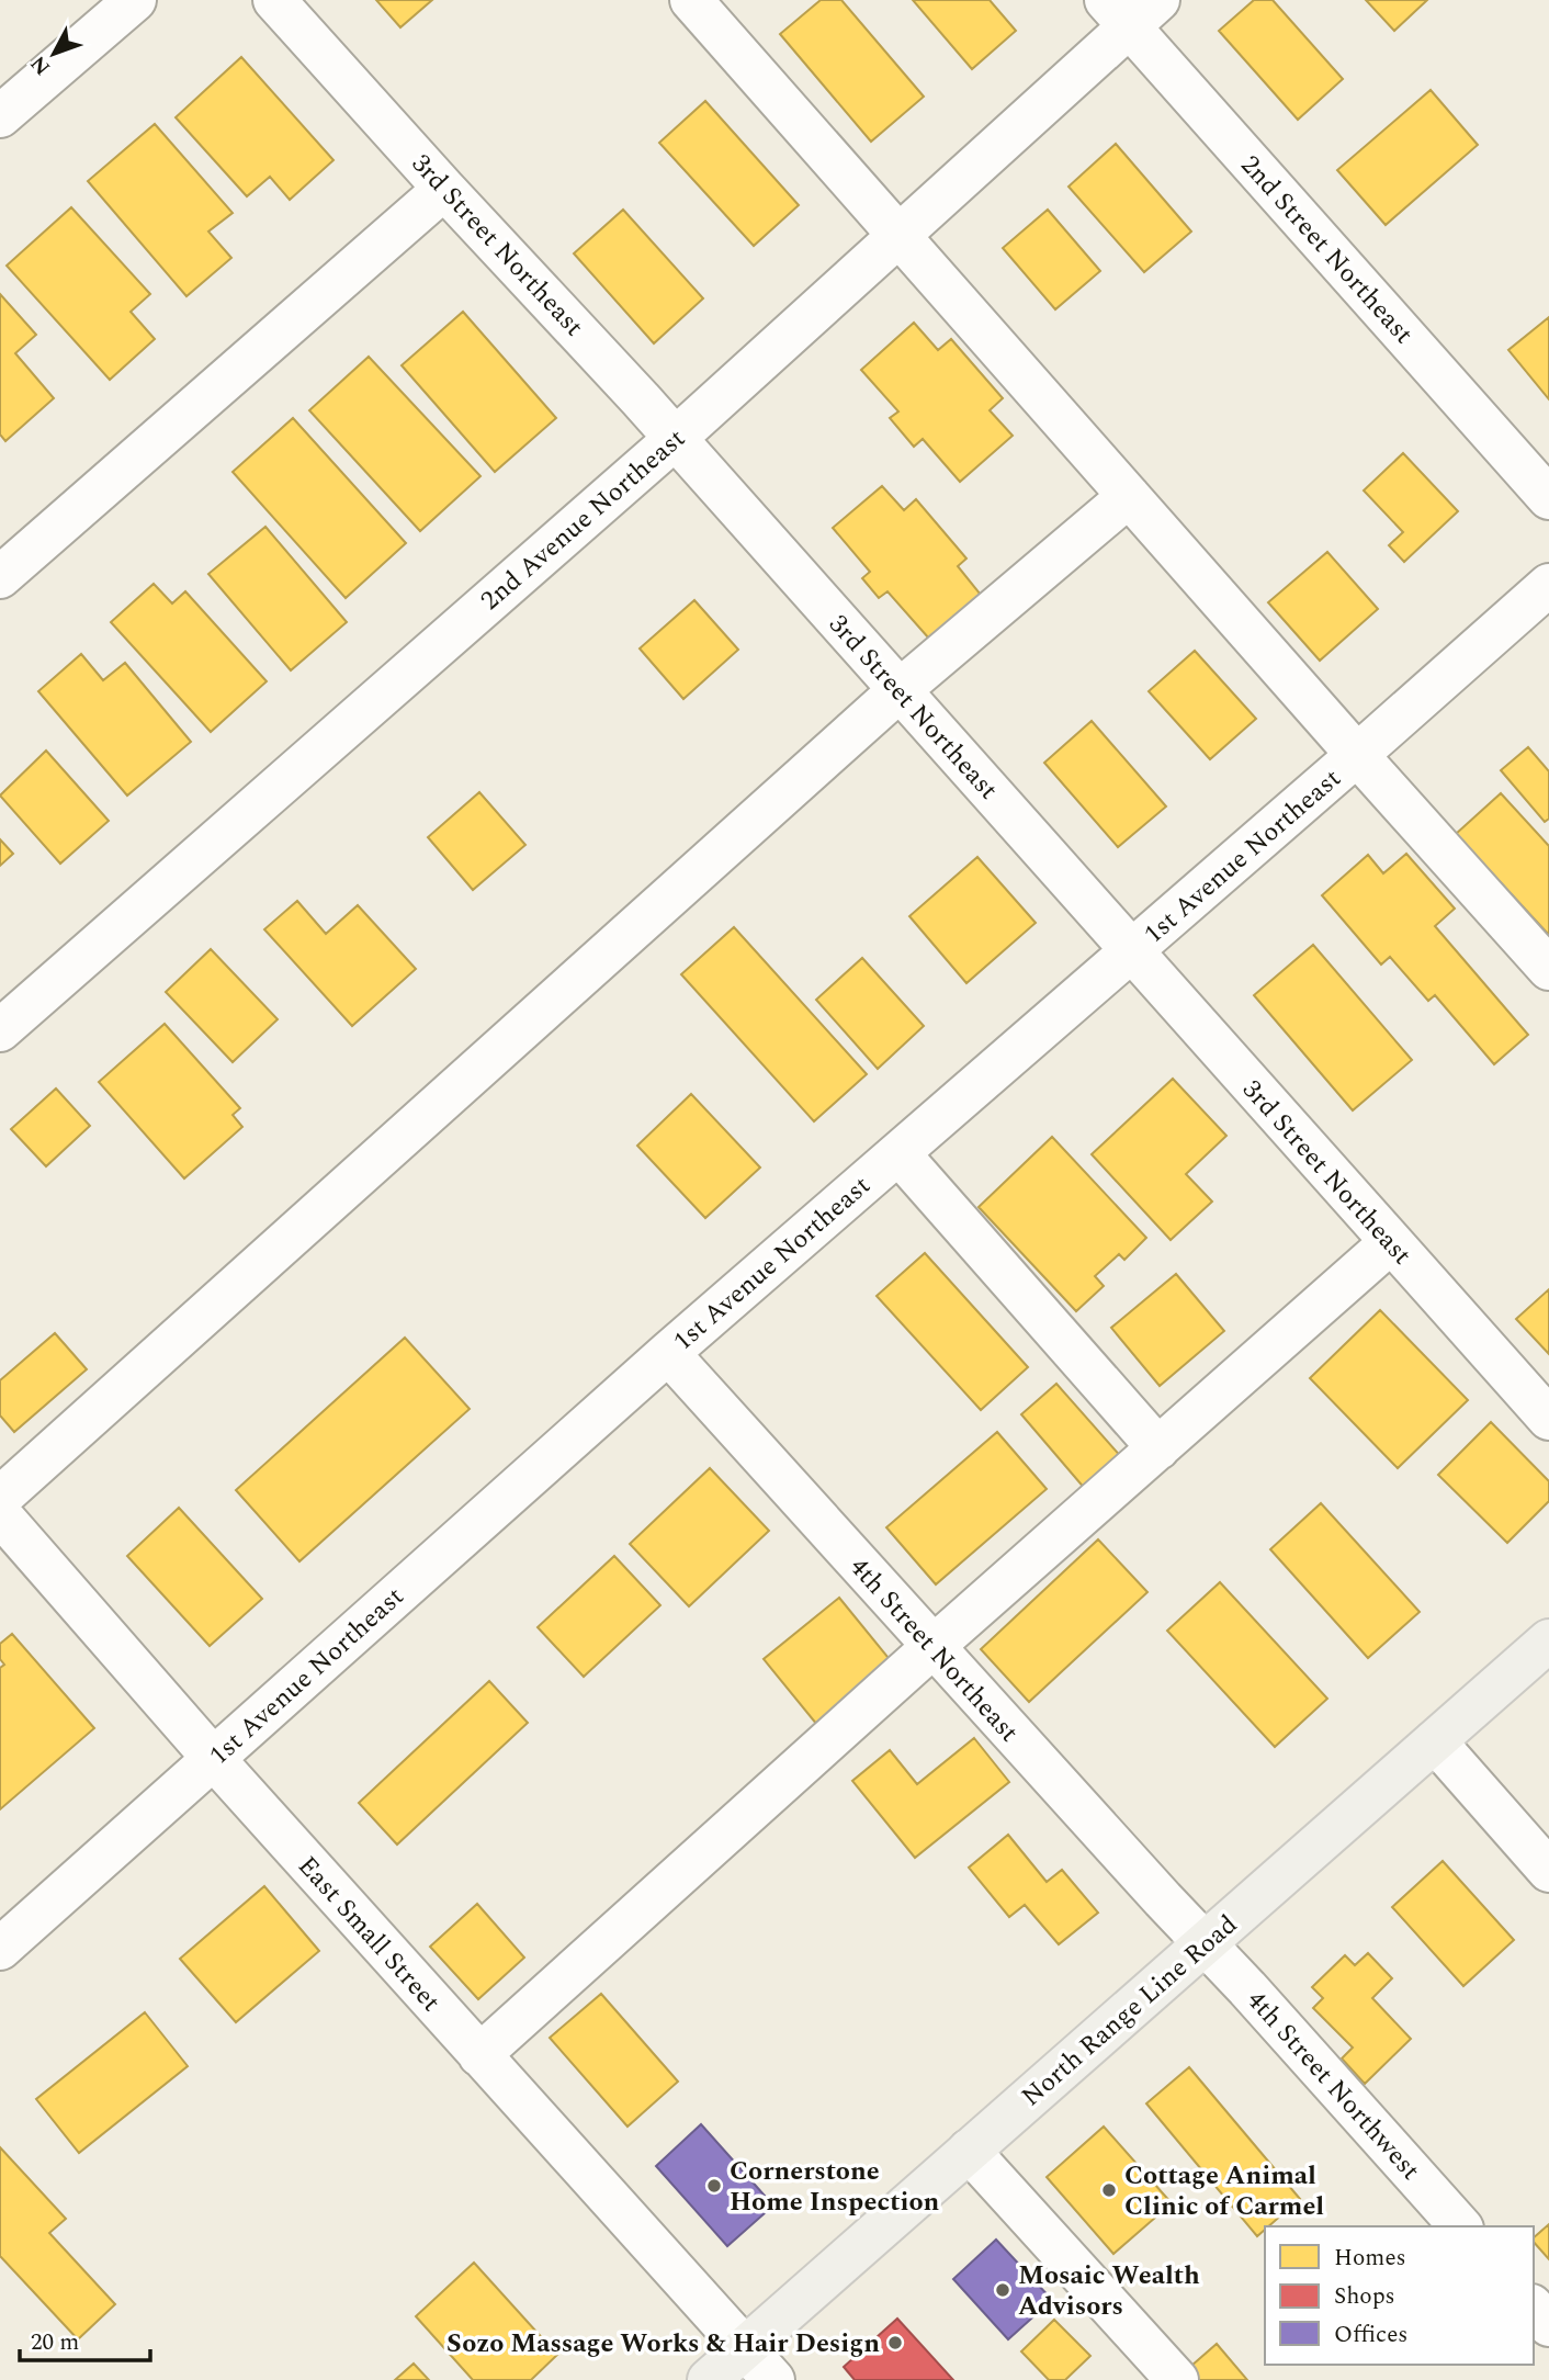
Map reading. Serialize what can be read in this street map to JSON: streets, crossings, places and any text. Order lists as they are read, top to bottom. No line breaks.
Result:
{"streets":{"main road":["North Range Line Road"],"street":["3rd Street Northeast","2nd Street Northeast","2nd Avenue Northeast","1st Avenue Northeast","4th Street Northeast","East Small Street","4th Street Northwest"]},"crossings":[["3rd Street Northeast","2nd Avenue Northeast"],["3rd Street Northeast","1st Avenue Northeast"],["2nd Street Northeast","2nd Avenue Northeast"],["1st Avenue Northeast","4th Street Northeast"],["1st Avenue Northeast","East Small Street"],["4th Street Northeast","North Range Line Road"],["4th Street Northeast","4th Street Northwest"],["East Small Street","North Range Line Road"],["North Range Line Road","4th Street Northwest"]],"places":["Cornerstone Home Inspection","Cottage Animal Clinic of Carmel","Mosaic Wealth Advisors","Sozo Massage Works & Hair Design"],"legend":["Homes","Shops","Offices"],"scale_bar":"20 m","north":"bottom left"}
